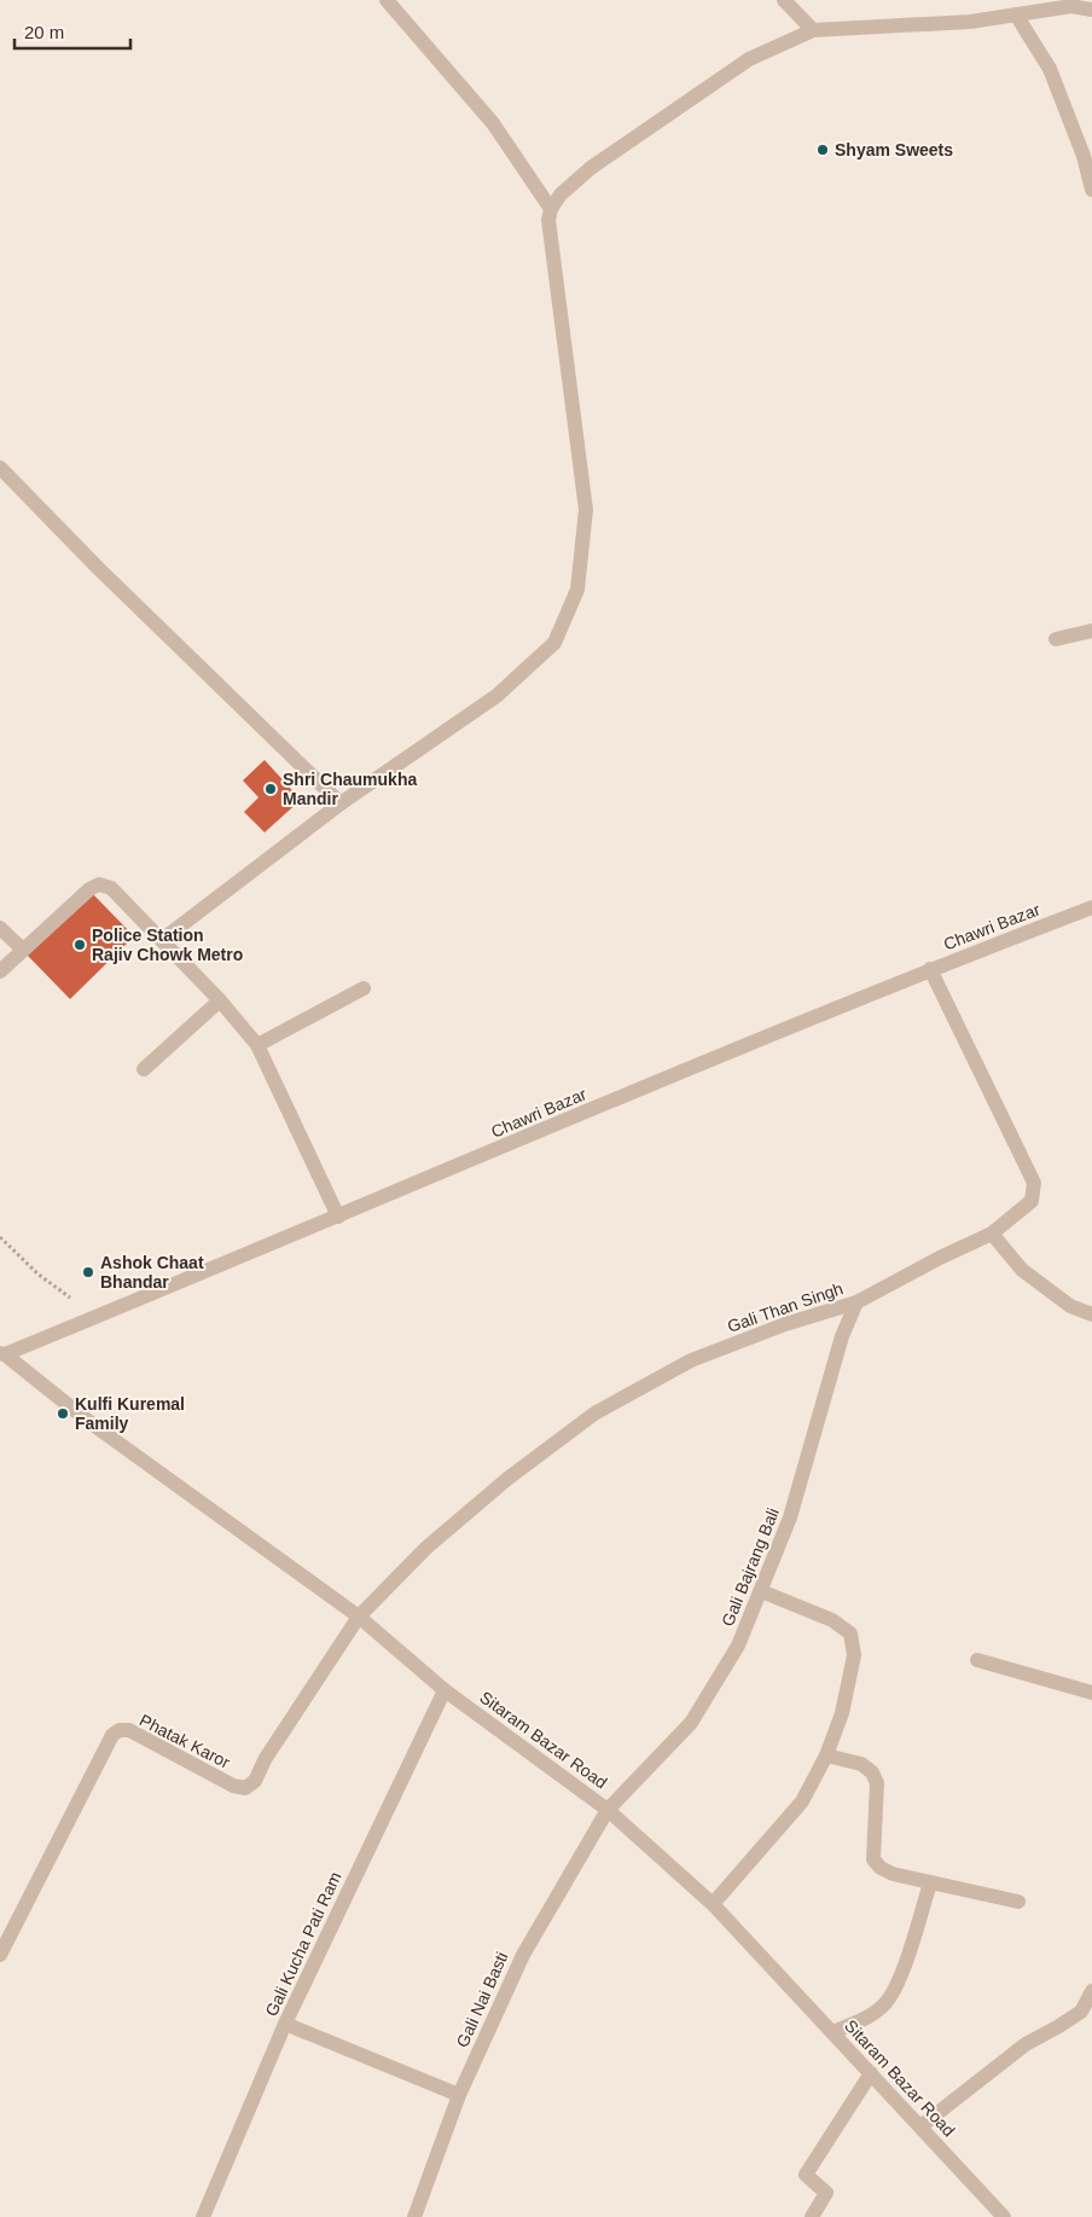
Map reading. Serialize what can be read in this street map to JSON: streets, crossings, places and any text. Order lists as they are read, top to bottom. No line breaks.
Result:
{"streets":{"street":["Chawri Bazar","Gali Than Singh","Gali Bajrang Bali","Sitaram Bazar Road","Phatak Karor","Gali Kucha Pati Ram","Gali Nai Basti"]},"crossings":[["Chawri Bazar","Gali Than Singh"],["Chawri Bazar","Sitaram Bazar Road"],["Gali Than Singh","Gali Bajrang Bali"],["Gali Than Singh","Sitaram Bazar Road"],["Gali Than Singh","Phatak Karor"],["Gali Bajrang Bali","Sitaram Bazar Road"],["Gali Bajrang Bali","Gali Nai Basti"],["Sitaram Bazar Road","Phatak Karor"],["Sitaram Bazar Road","Gali Kucha Pati Ram"],["Sitaram Bazar Road","Gali Nai Basti"]],"places":["Shyam Sweets","Shri Chaumukha Mandir","Police Station Rajiv Chowk Metro","Ashok Chaat Bhandar","Kulfi Kuremal Family"],"scale_bar":"20 m"}
